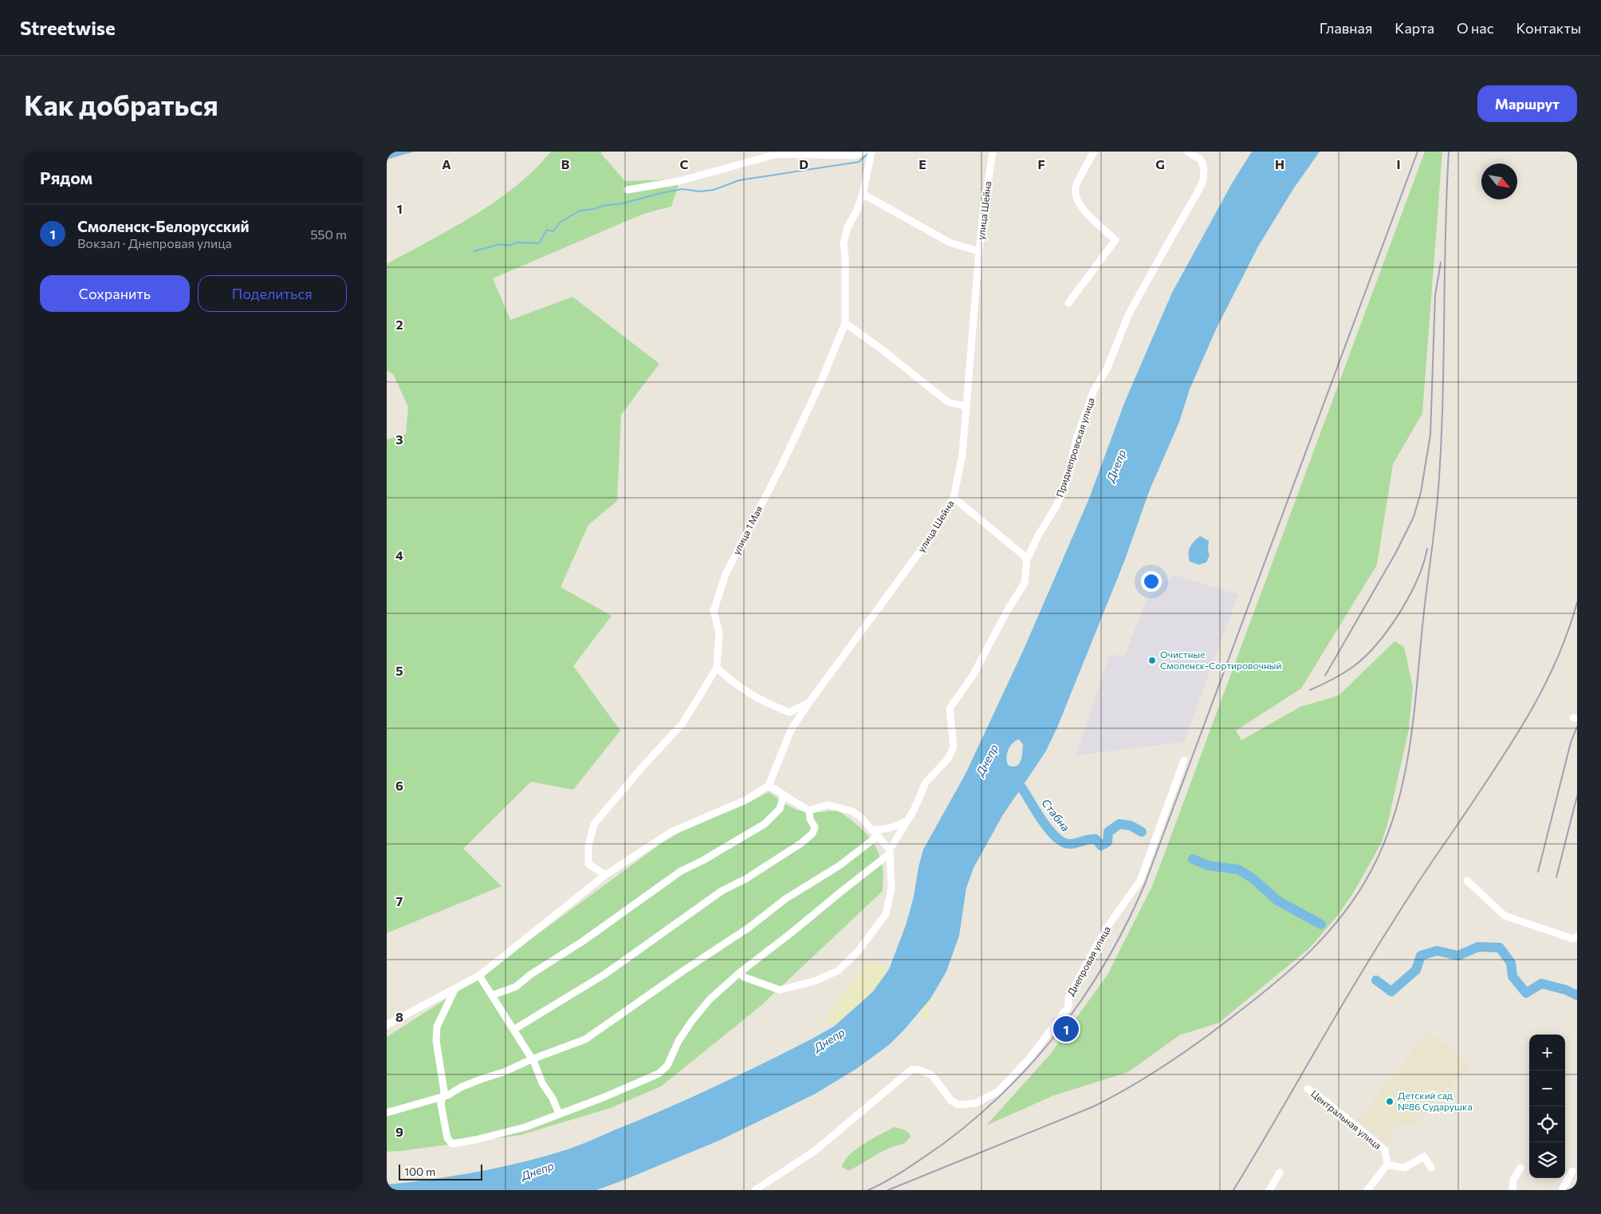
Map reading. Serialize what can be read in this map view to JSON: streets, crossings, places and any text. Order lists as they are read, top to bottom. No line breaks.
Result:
{"streets":{"street":["улица Шейна","Приднепровская улица","улица 1 Мая","Днепровая улица","Центральная улица"]},"water":["Днепр","Стабна"],"places":["Очистные Смоленск-Сортировочный","Детский сад №86 Сударушка"],"scale_bar":"100 m","north":"bottom right","page":{"header":"Streetwise","nav":["Главная","Карта","О нас","Контакты"],"buttons":["Маршрут",["Сохранить","Поделиться"]],"title":"Как добраться","heading":"Рядом","list":[{"mark":"1","name":"Смоленск-Белорусский","note":"Вокзал · Днепровая улица","value":"550 m"}],"pins":"1","map_buttons":["+","−"],"scale":"100 m"},"grid":{"columns":["A","B","C","D","E","F","G","H","I"],"rows":["1","2","3","4","5","6","7","8","9"]}}
